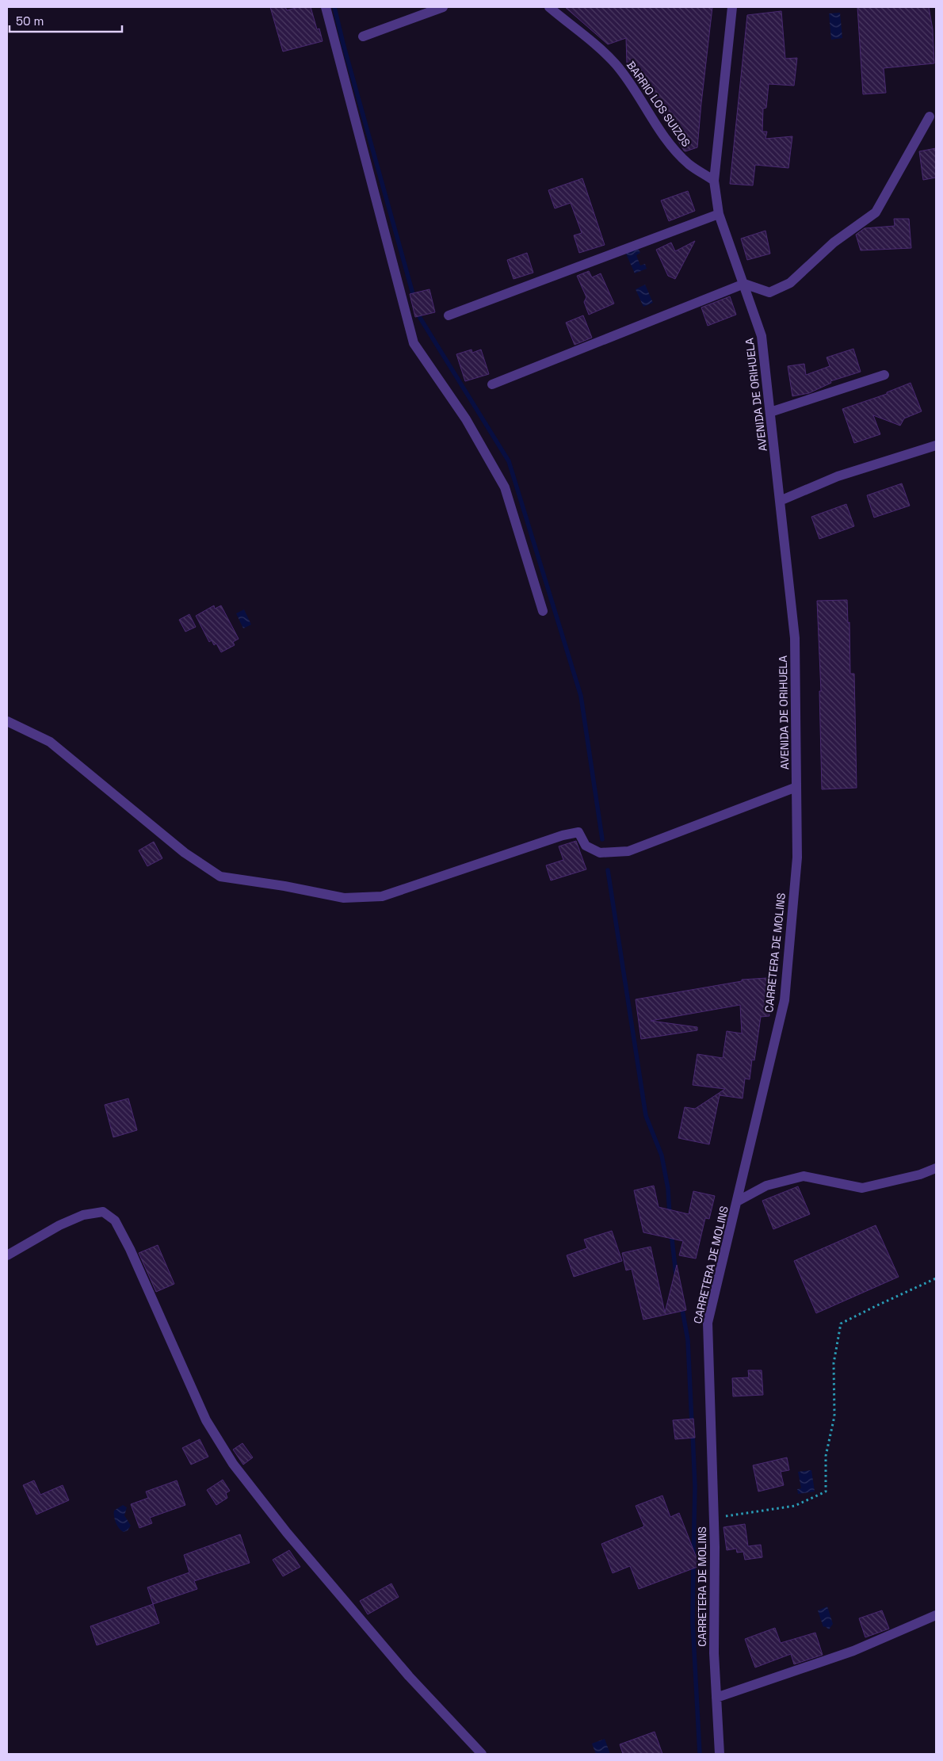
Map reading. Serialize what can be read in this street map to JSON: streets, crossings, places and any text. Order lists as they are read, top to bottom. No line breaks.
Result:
{"streets":{"street":["BARRIO LOS SUIZOS","AVENIDA DE ORIHUELA","CARRETERA DE MOLINS"]},"crossings":[["BARRIO LOS SUIZOS","AVENIDA DE ORIHUELA"],["AVENIDA DE ORIHUELA","CARRETERA DE MOLINS"]],"scale_bar":"50 m"}
